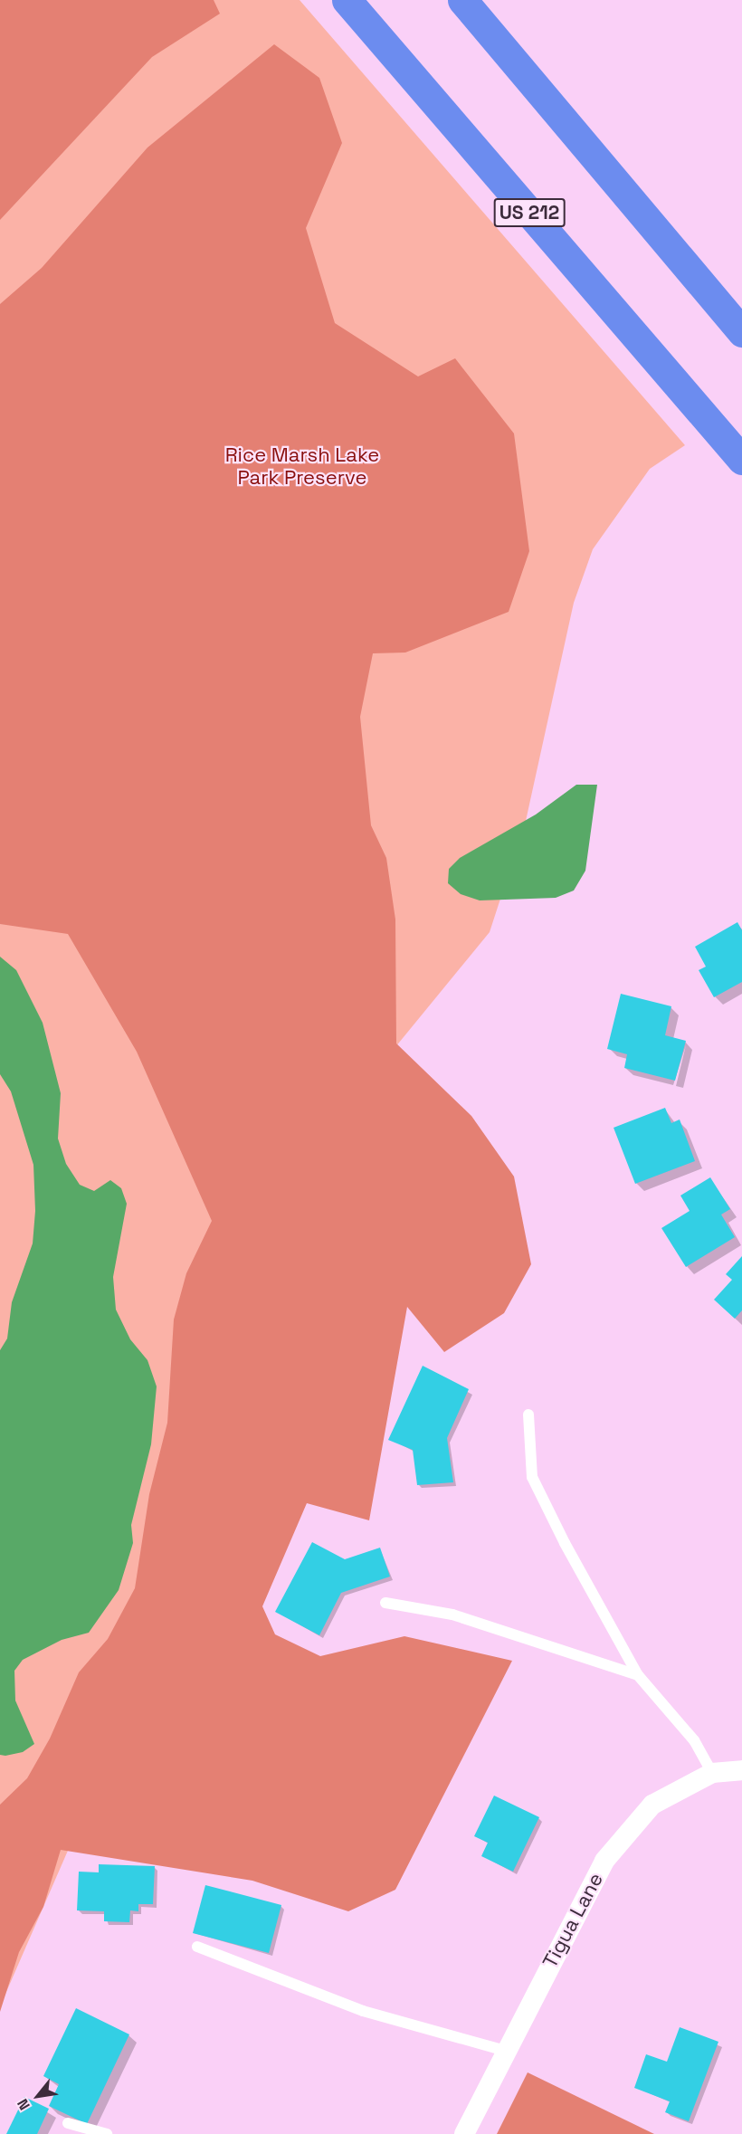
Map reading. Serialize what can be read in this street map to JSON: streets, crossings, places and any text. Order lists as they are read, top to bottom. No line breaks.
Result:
{"streets":{"highway":["US 212"],"street":["Tigua Lane"]},"parks":["Rice Marsh Lake Park Preserve"],"north":"bottom left"}
